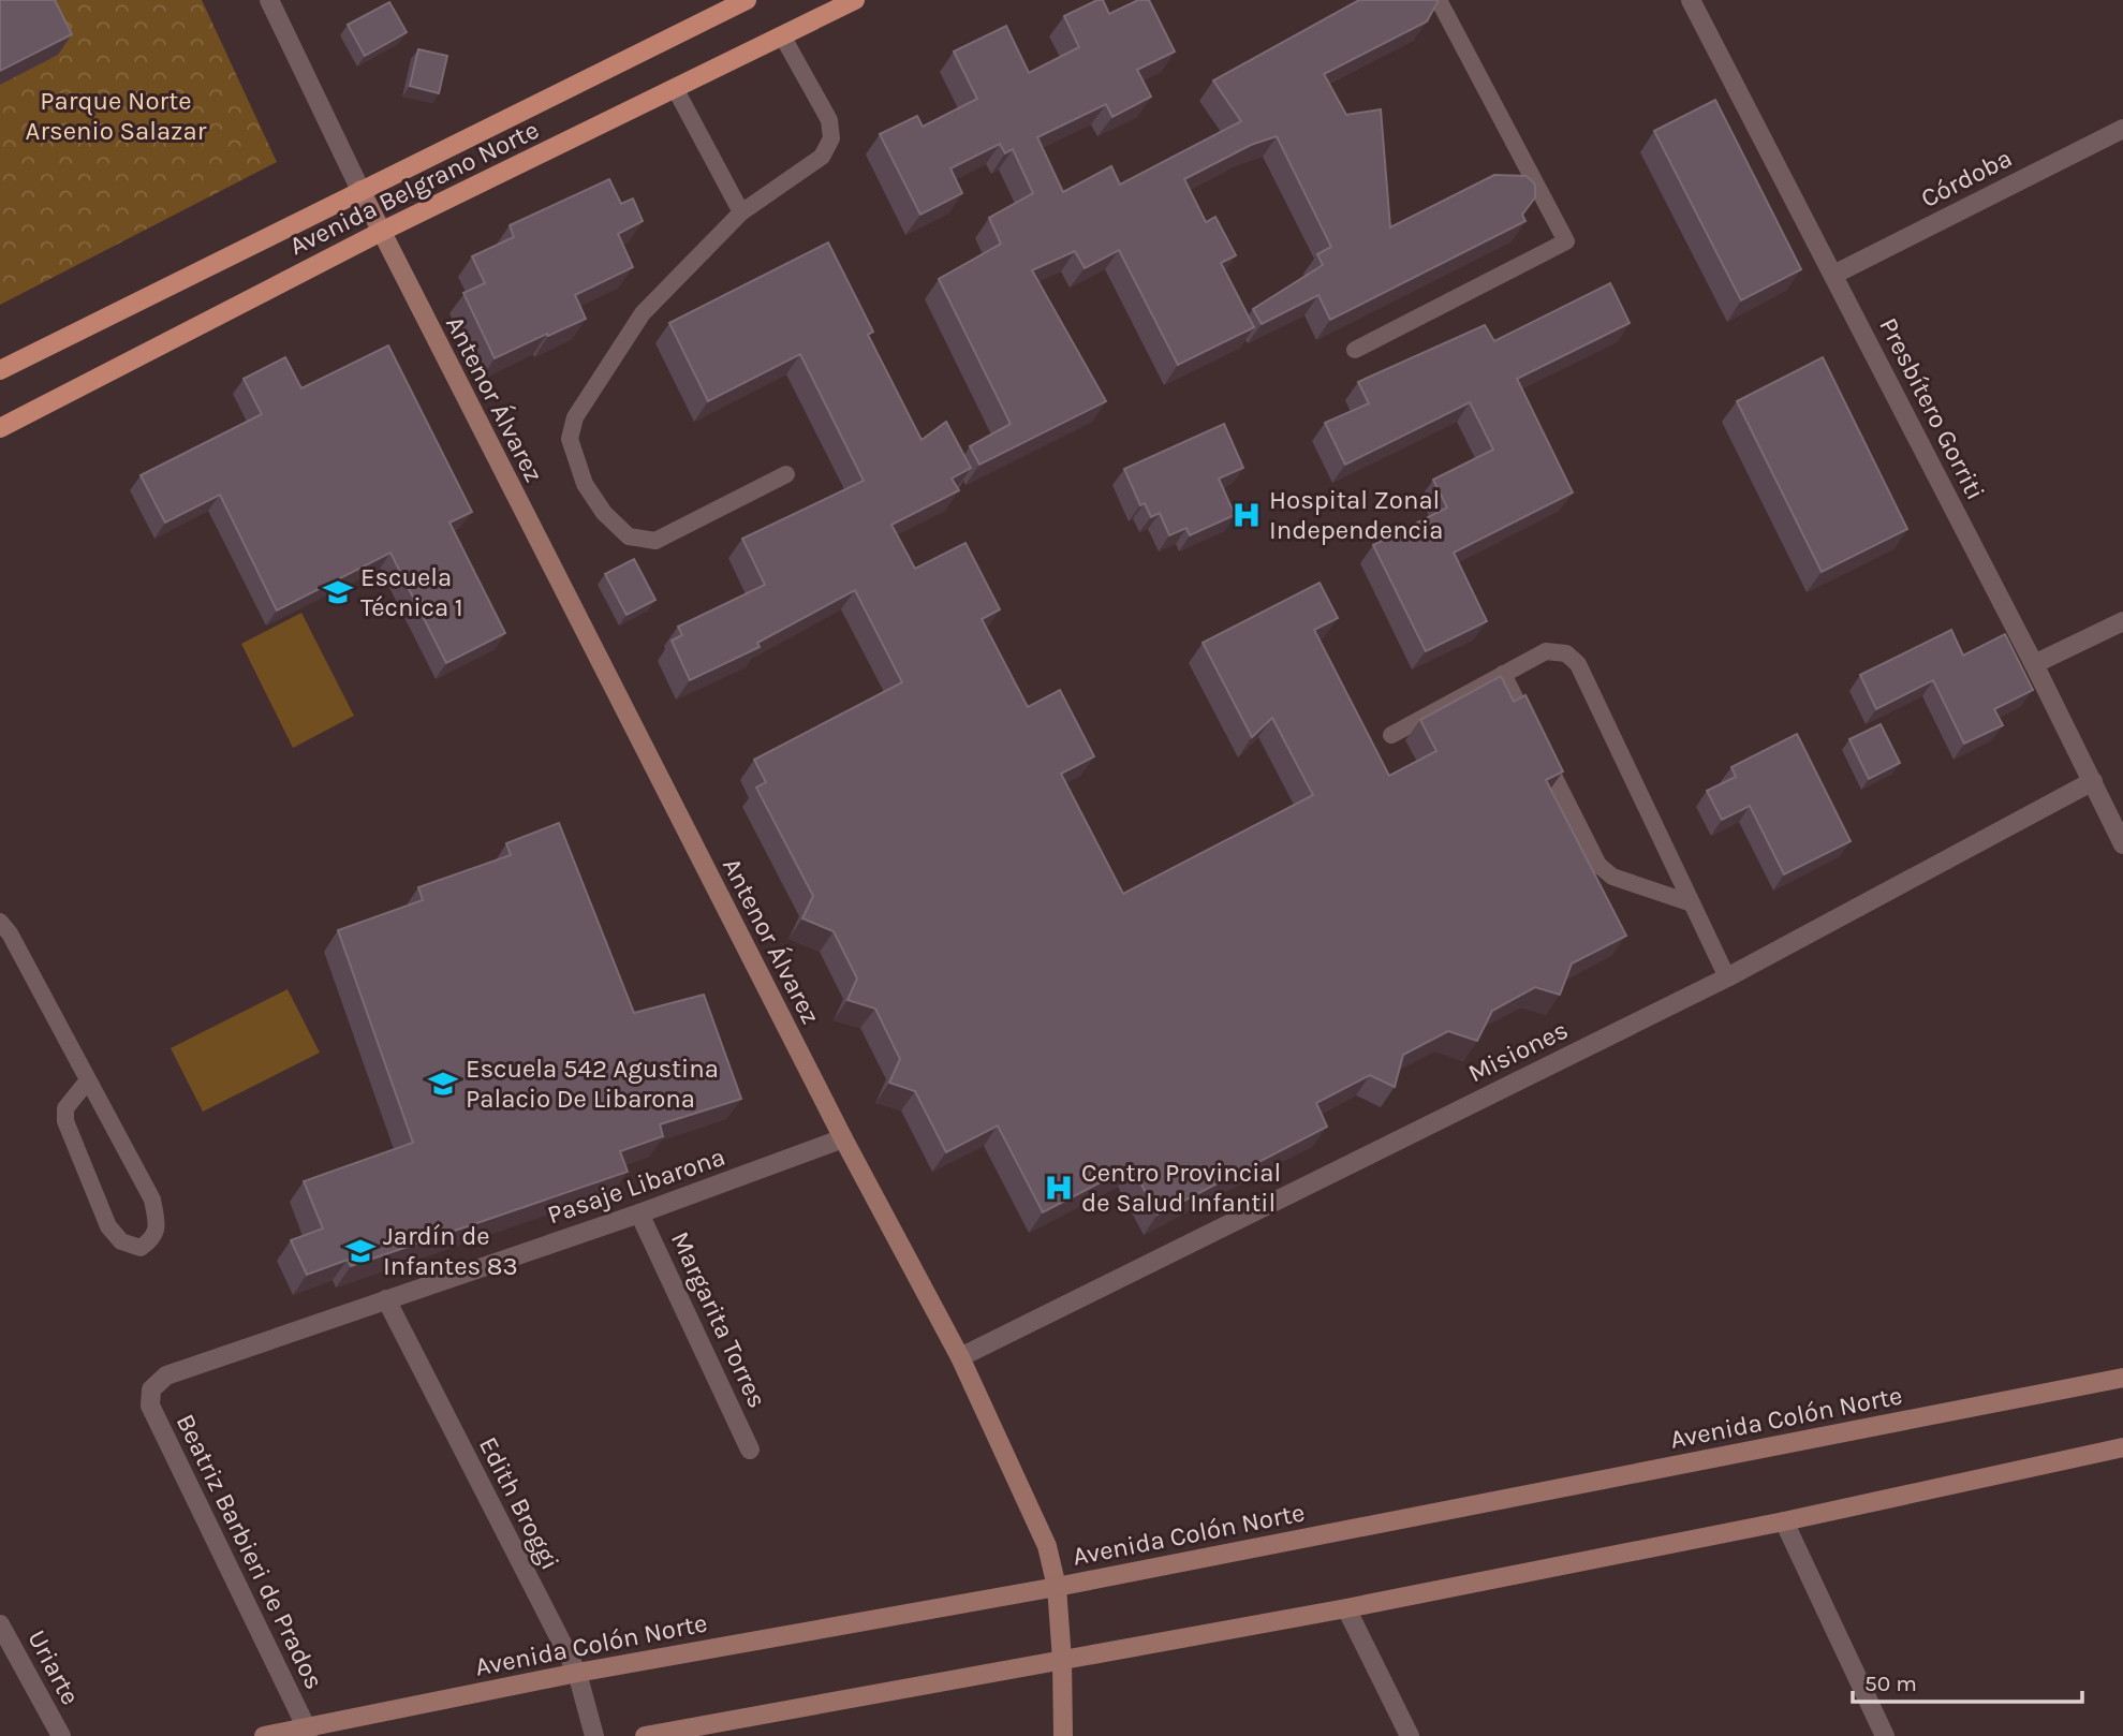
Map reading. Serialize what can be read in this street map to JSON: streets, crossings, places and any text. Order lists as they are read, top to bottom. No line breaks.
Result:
{"streets":{"main road":["Avenida Belgrano Norte","Antenor Álvarez","Avenida Colón Norte"],"street":["Córdoba","Presbítero Gorriti","Misiones","Pasaje Libarona","Margarita Torres","Edith Broggi","Beatriz Barbieri de Prados","Uriarte"]},"crossings":[["Córdoba","Presbítero Gorriti"],["Avenida Belgrano Norte","Antenor Álvarez"],["Antenor Álvarez","Misiones"],["Antenor Álvarez","Pasaje Libarona"],["Antenor Álvarez","Avenida Colón Norte"],["Presbítero Gorriti","Misiones"],["Pasaje Libarona","Margarita Torres"],["Pasaje Libarona","Edith Broggi"],["Pasaje Libarona","Beatriz Barbieri de Prados"],["Avenida Colón Norte","Edith Broggi"],["Avenida Colón Norte","Beatriz Barbieri de Prados"]],"parks":["Parque Norte Arsenio Salazar"],"places":{"hospital":["Hospital Zonal Independencia","Centro Provincial de Salud Infantil"],"school or university":["Escuela Técnica 1","Escuela 542 Agustina Palacio De Libarona","Jardín de Infantes 83"]},"scale_bar":"50 m"}
